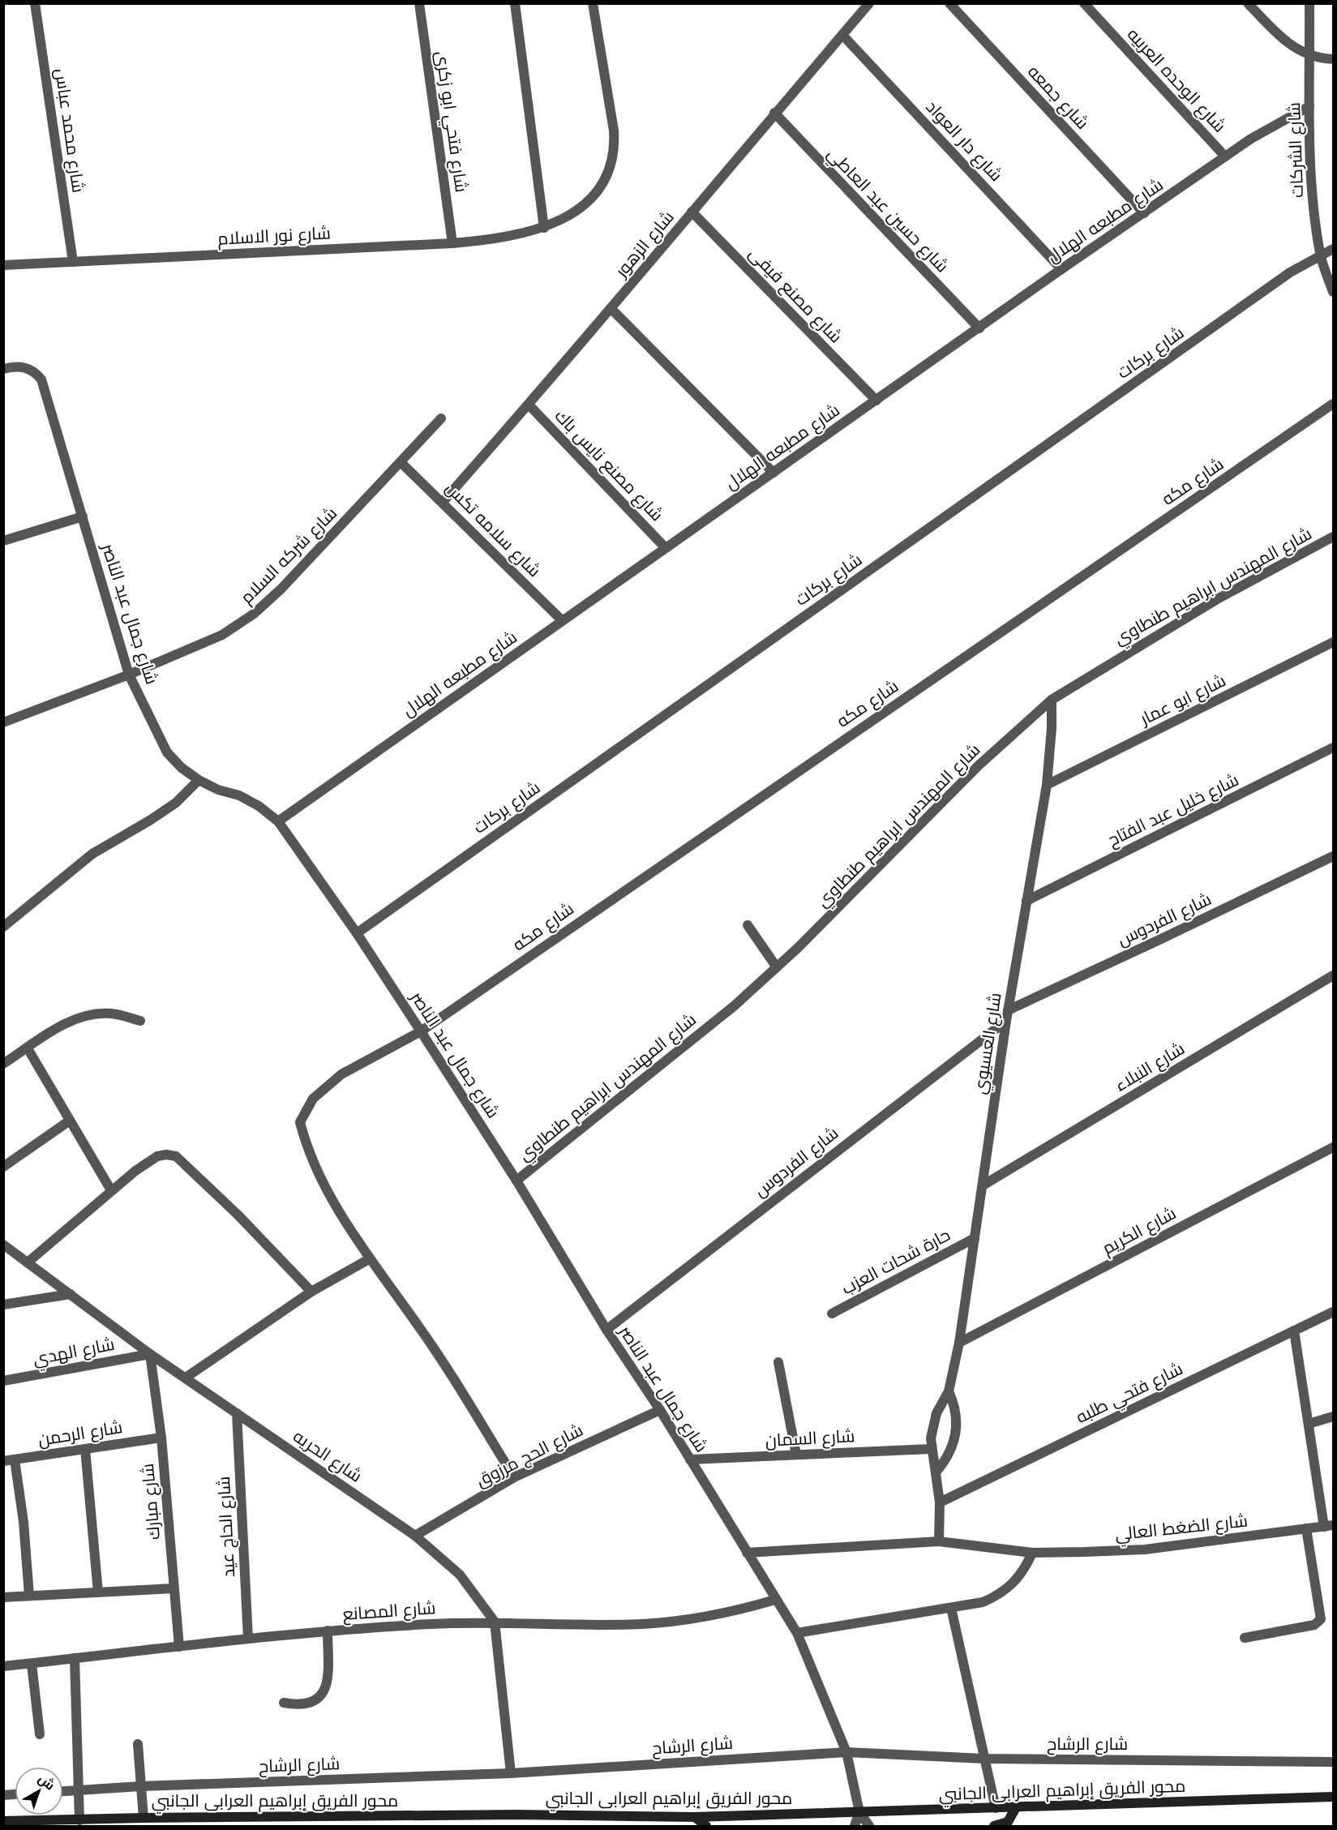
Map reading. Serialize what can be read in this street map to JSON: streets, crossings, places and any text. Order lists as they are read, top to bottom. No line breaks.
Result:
{"streets":{"street":["شارع الوحده العربيه","شارع جمعه","شارع فتحي ابو زكرى","شارع محمد عباس","شارع دار العواد","شارع الشركات","شارع حسين عبد العاطي","شارع مطبعه الهلال","شارع نور الاسلام","شارع الزهور","شارع مصنع فيفى","شارع بركات","شارع مصنع نايس باك","شارع مكه","شارع سلامه تكس","شارع شركه السلام","شارع المهندس ابراهيم طنطاوي","شارع جمال عبد الناصر","شارع ابو عمار","شارع خليل عبد الفتاح","شارع الفردوس","شارع العسيوي","شارع النبلاء","شارع الكريم","حارة شحات العزب","شارع الهدي","شارع فتحي طلبه","شارع الرحمن","شارع السمان","شارع الحج مرزوق","شارع الحريه","شارع مبارك","شارع الحاج عيد","شارع الضغط العالي","شارع المصانع","شارع الرشاح","محور الفريق إبراهيم العرابى الجانبي"]},"crossings":[["شارع الوحده العربيه","شارع مطبعه الهلال"],["شارع جمعه","شارع مطبعه الهلال"],["شارع فتحي ابو زكرى","شارع نور الاسلام"],["شارع محمد عباس","شارع نور الاسلام"],["شارع دار العواد","شارع مطبعه الهلال"],["شارع دار العواد","شارع الزهور"],["شارع الشركات","شارع مطبعه الهلال"],["شارع الشركات","شارع بركات"],["شارع حسين عبد العاطي","شارع مطبعه الهلال"],["شارع حسين عبد العاطي","شارع الزهور"],["شارع مطبعه الهلال","شارع مصنع فيفى"],["شارع مطبعه الهلال","شارع مصنع نايس باك"],["شارع مطبعه الهلال","شارع سلامه تكس"],["شارع مطبعه الهلال","شارع جمال عبد الناصر"],["شارع الزهور","شارع مصنع فيفى"],["شارع الزهور","شارع مصنع نايس باك"],["شارع الزهور","شارع سلامه تكس"],["شارع بركات","شارع جمال عبد الناصر"],["شارع مكه","شارع جمال عبد الناصر"],["شارع مكه","شارع الحج مرزوق"],["شارع سلامه تكس","شارع شركه السلام"],["شارع شركه السلام","شارع جمال عبد الناصر"],["شارع المهندس ابراهيم طنطاوي","شارع جمال عبد الناصر"],["شارع المهندس ابراهيم طنطاوي","شارع العسيوي"],["شارع جمال عبد الناصر","شارع الفردوس"],["شارع جمال عبد الناصر","شارع السمان"],["شارع جمال عبد الناصر","شارع الحج مرزوق"],["شارع جمال عبد الناصر","شارع الضغط العالي"],["شارع جمال عبد الناصر","شارع المصانع"],["شارع جمال عبد الناصر","شارع الرشاح"],["شارع جمال عبد الناصر","محور الفريق إبراهيم العرابى الجانبي"],["شارع ابو عمار","شارع العسيوي"],["شارع خليل عبد الفتاح","شارع العسيوي"],["شارع الفردوس","شارع العسيوي"],["شارع العسيوي","شارع النبلاء"],["شارع العسيوي","شارع الكريم"],["شارع العسيوي","حارة شحات العزب"],["شارع العسيوي","شارع فتحي طلبه"],["شارع العسيوي","شارع السمان"],["شارع العسيوي","شارع الضغط العالي"],["شارع الهدي","شارع الحريه"],["شارع الهدي","شارع مبارك"],["شارع الرحمن","شارع مبارك"],["شارع الحج مرزوق","شارع الحريه"],["شارع الحريه","شارع مبارك"],["شارع الحريه","شارع الحاج عيد"],["شارع الحريه","شارع المصانع"],["شارع مبارك","شارع المصانع"],["شارع الحاج عيد","شارع المصانع"]],"north":"top right"}
